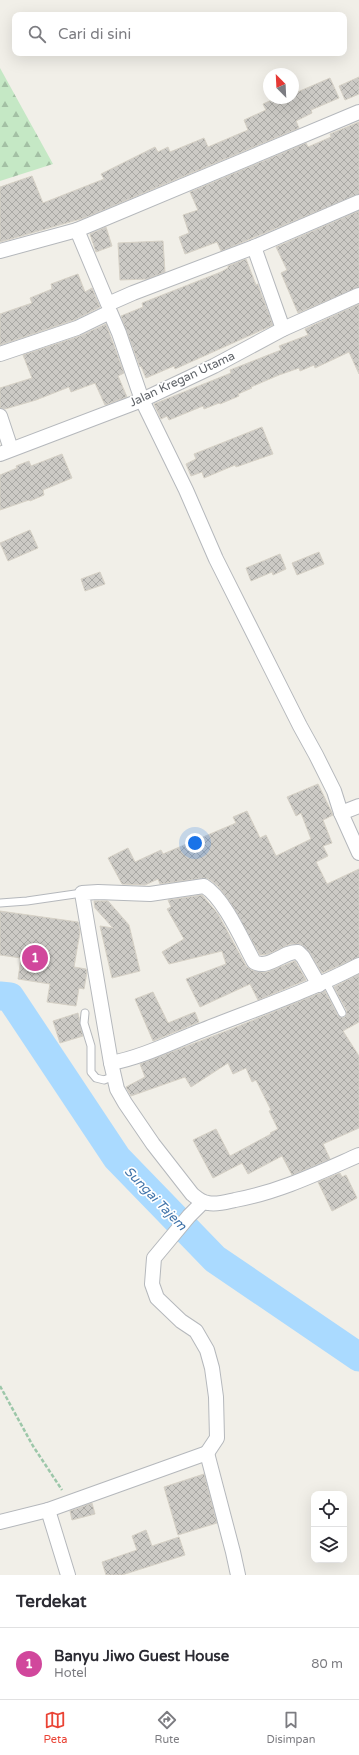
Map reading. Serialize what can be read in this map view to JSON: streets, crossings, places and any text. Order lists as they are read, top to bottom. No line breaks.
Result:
{"streets":{"street":["Jalan Kregan Utama"]},"water":["Sungai Tajem"],"north":"top left","page":{"search":"Cari di sini","pins":"1","heading":"Terdekat","list":[{"mark":"1","name":"Banyu Jiwo Guest House","note":"Hotel","value":"80 m"}],"nav":["Peta","Rute","Disimpan"]}}
